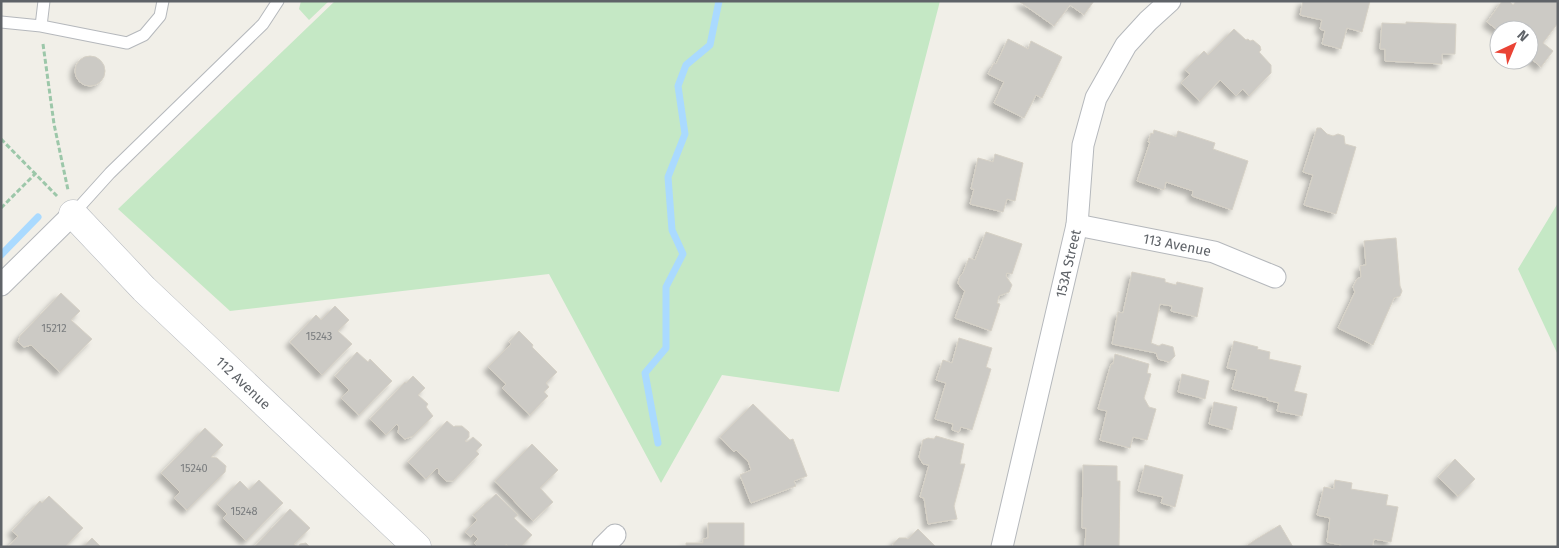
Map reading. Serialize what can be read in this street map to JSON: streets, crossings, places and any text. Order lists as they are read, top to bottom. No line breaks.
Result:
{"streets":{"street":["113 Avenue","153A Street","112 Avenue"]},"crossings":[["113 Avenue","153A Street"]],"house_numbers":["15212","15243","15240","15248"],"north":"top right"}
